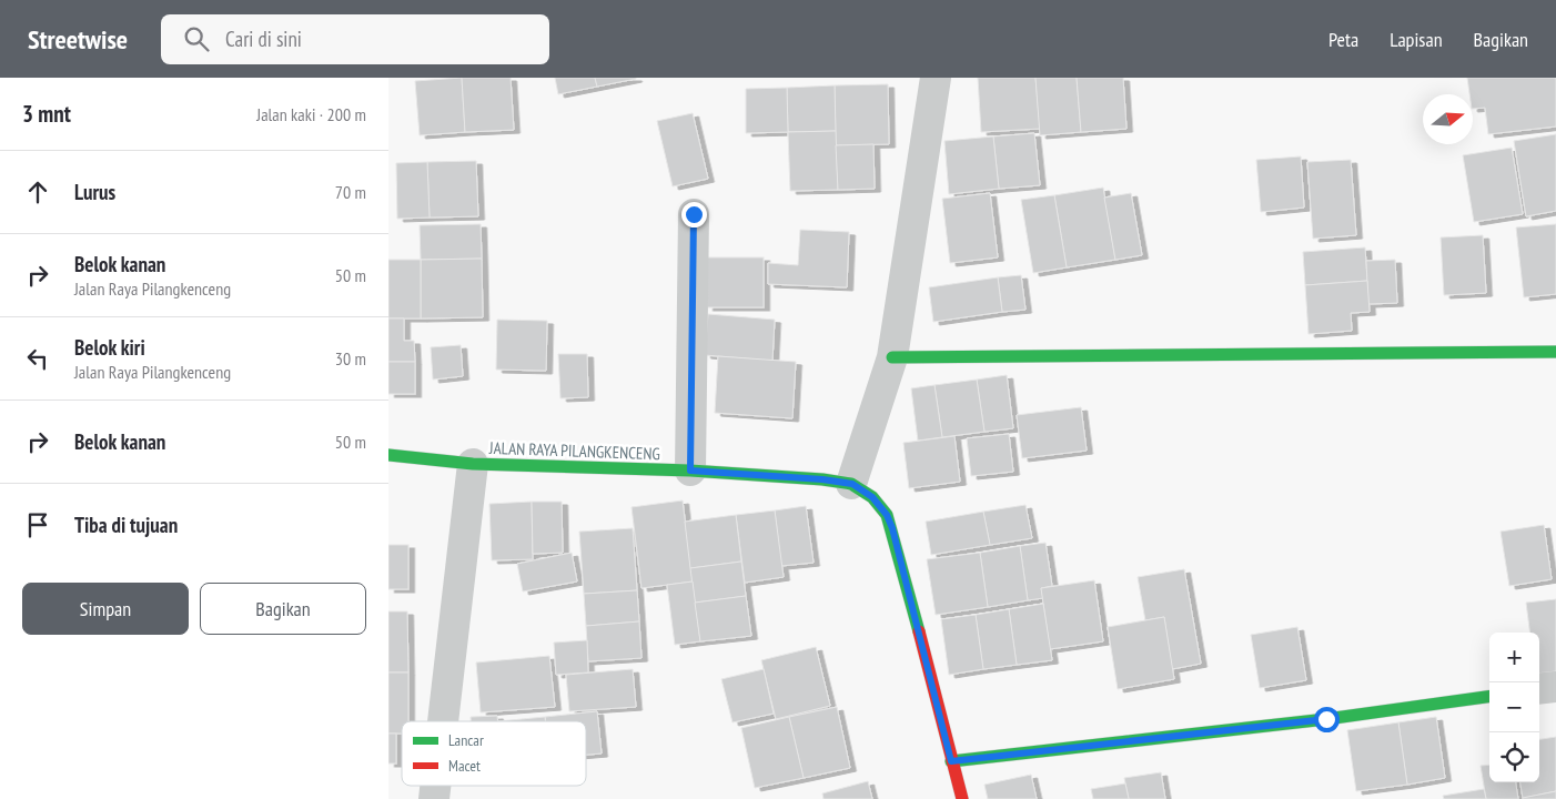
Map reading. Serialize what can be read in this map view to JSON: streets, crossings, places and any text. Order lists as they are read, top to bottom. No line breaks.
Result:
{"streets":{"street":["JALAN RAYA PILANGKENCENG"]},"legend":["Lancar","Macet"],"north":"right","page":{"header":"Streetwise","search":"Cari di sini","nav":["Peta","Lapisan","Bagikan"],"heading":["3 mnt","Jalan kaki · 200 m"],"list":[["Lurus","70 m"],["Belok kanan","Jalan Raya Pilangkenceng","50 m"],["Belok kiri","Jalan Raya Pilangkenceng","30 m"],["Belok kanan","50 m"],"Tiba di tujuan"],"buttons":["Simpan","Bagikan"],"map_buttons":["+","−"]}}
